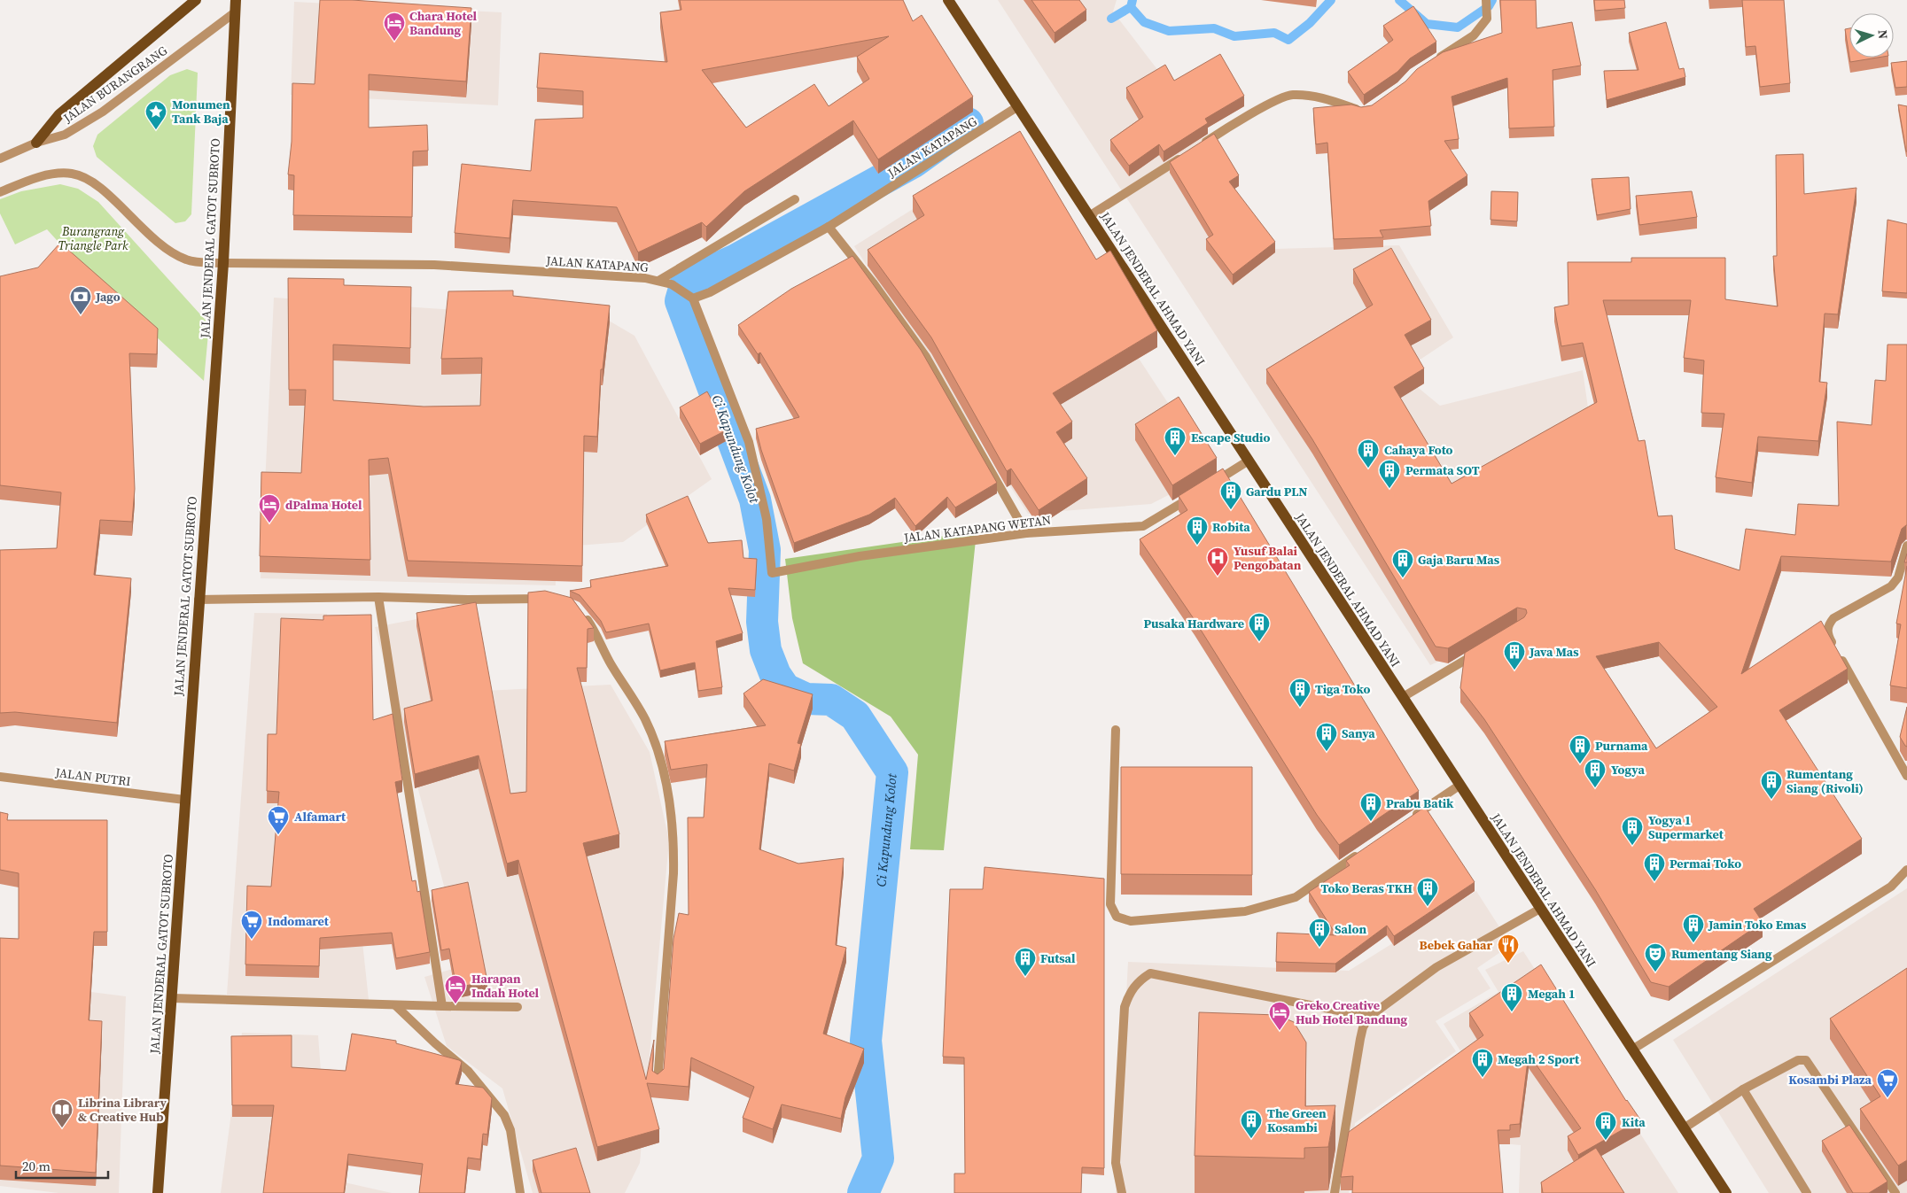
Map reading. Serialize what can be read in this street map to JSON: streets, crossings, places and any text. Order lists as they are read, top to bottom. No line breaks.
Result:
{"streets":{"main road":["JALAN JENDERAL GATOT SUBROTO","JALAN JENDERAL AHMAD YANI"],"street":["JALAN BURANGRANG","JALAN KATAPANG","JALAN KATAPANG WETAN","JALAN PUTRI"]},"crossings":[["JALAN BURANGRANG","JALAN JENDERAL GATOT SUBROTO"],["JALAN KATAPANG","JALAN JENDERAL GATOT SUBROTO"],["JALAN KATAPANG","JALAN JENDERAL AHMAD YANI"],["JALAN KATAPANG","JALAN KATAPANG WETAN"],["JALAN JENDERAL GATOT SUBROTO","JALAN PUTRI"]],"water":["Ci Kapundung Kolot"],"parks":["Burangrang Triangle Park"],"places":{"hotel":["Chara Hotel Bandung","dPalma Hotel","Harapan Indah Hotel","Greko Creative Hub Hotel Bandung"],"place":["Monumen Tank Baja"],"bank":["Jago"],"building":["Escape Studio","Cahaya Foto","Permata SOT","Gardu PLN","Robita","Gaja Baru Mas","Pusaka Hardware","Java Mas","Tiga Toko","Sanya","Purnama","Yogya","Rumentang Siang (Rivoli)","Prabu Batik","Yogya 1 Supermarket","Permai Toko","Toko Beras TKH","Jamin Toko Emas","Salon","Futsal","Megah 1","Megah 2 Sport","The Green Kosambi","Kita"],"hospital":["Yusuf Balai Pengobatan"],"supermarket":["Alfamart","Indomaret","Kosambi Plaza"],"restaurant":["Bebek Gahar"],"theatre":["Rumentang Siang"],"library":["Librina Library & Creative Hub"]},"scale_bar":"20 m","north":"right"}
